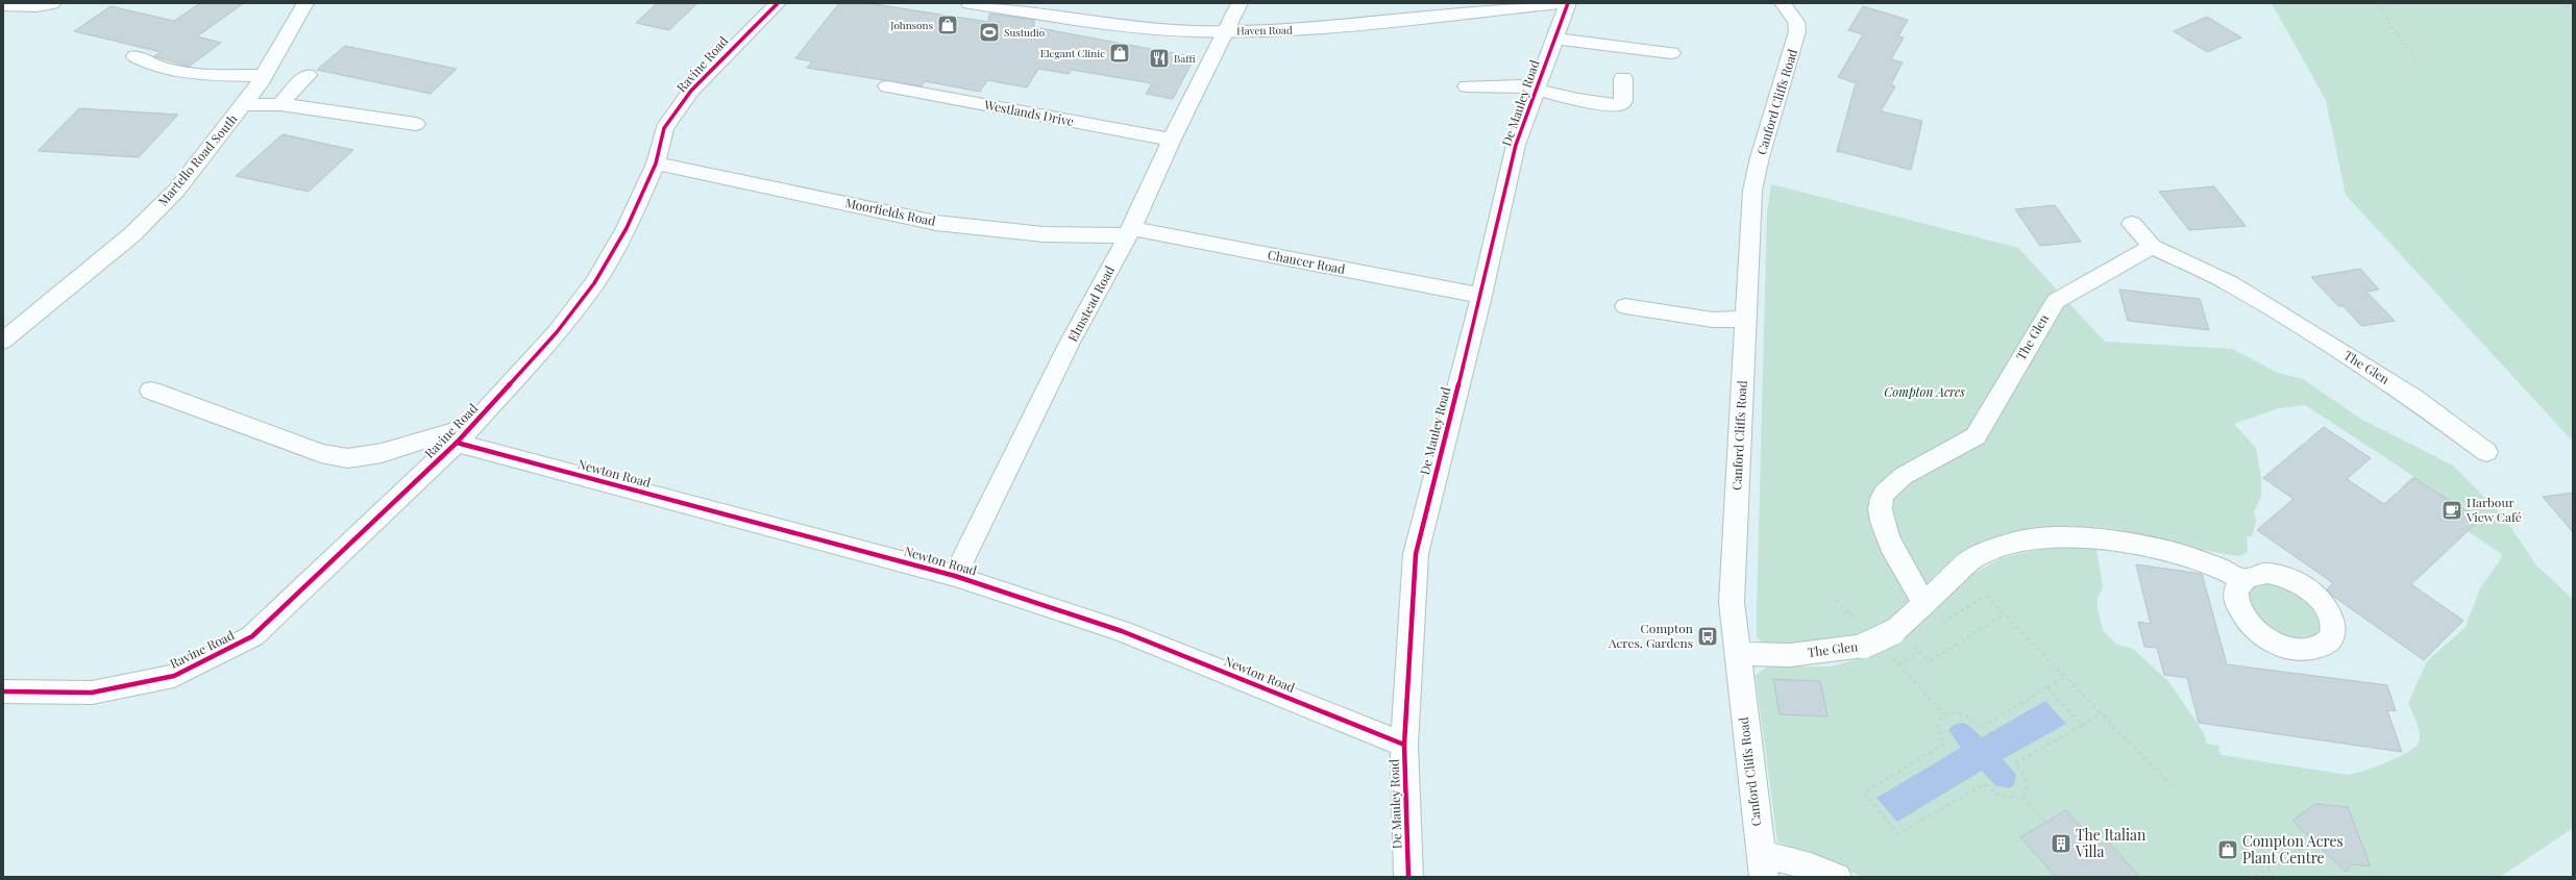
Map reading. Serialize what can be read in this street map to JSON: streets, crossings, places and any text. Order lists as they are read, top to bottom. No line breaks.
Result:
{"streets":{"street":["Haven Road","Ravine Road","Canford Cliffs Road","De Mauley Road","Westlands Drive","Martello Road South","Moorfields Road","Chaucer Road","Elmstead Road","The Glen","Newton Road"]},"crossings":[["Haven Road","Elmstead Road"],["Ravine Road","Moorfields Road"],["Ravine Road","Newton Road"],["Canford Cliffs Road","The Glen"],["De Mauley Road","Chaucer Road"],["De Mauley Road","Newton Road"],["Westlands Drive","Elmstead Road"],["Moorfields Road","Chaucer Road"],["Moorfields Road","Elmstead Road"],["Chaucer Road","Elmstead Road"],["Elmstead Road","Newton Road"]],"parks":["Compton Acres"],"places":{"shop":["Johnsons","Elegant Clinic","Compton Acres Plant Centre"],"sports":["Sustudio"],"restaurant":["Baffi"],"cafe":["Harbour View Café"],"bus stop":["Compton Acres, Gardens"],"building":["The Italian Villa"]}}
